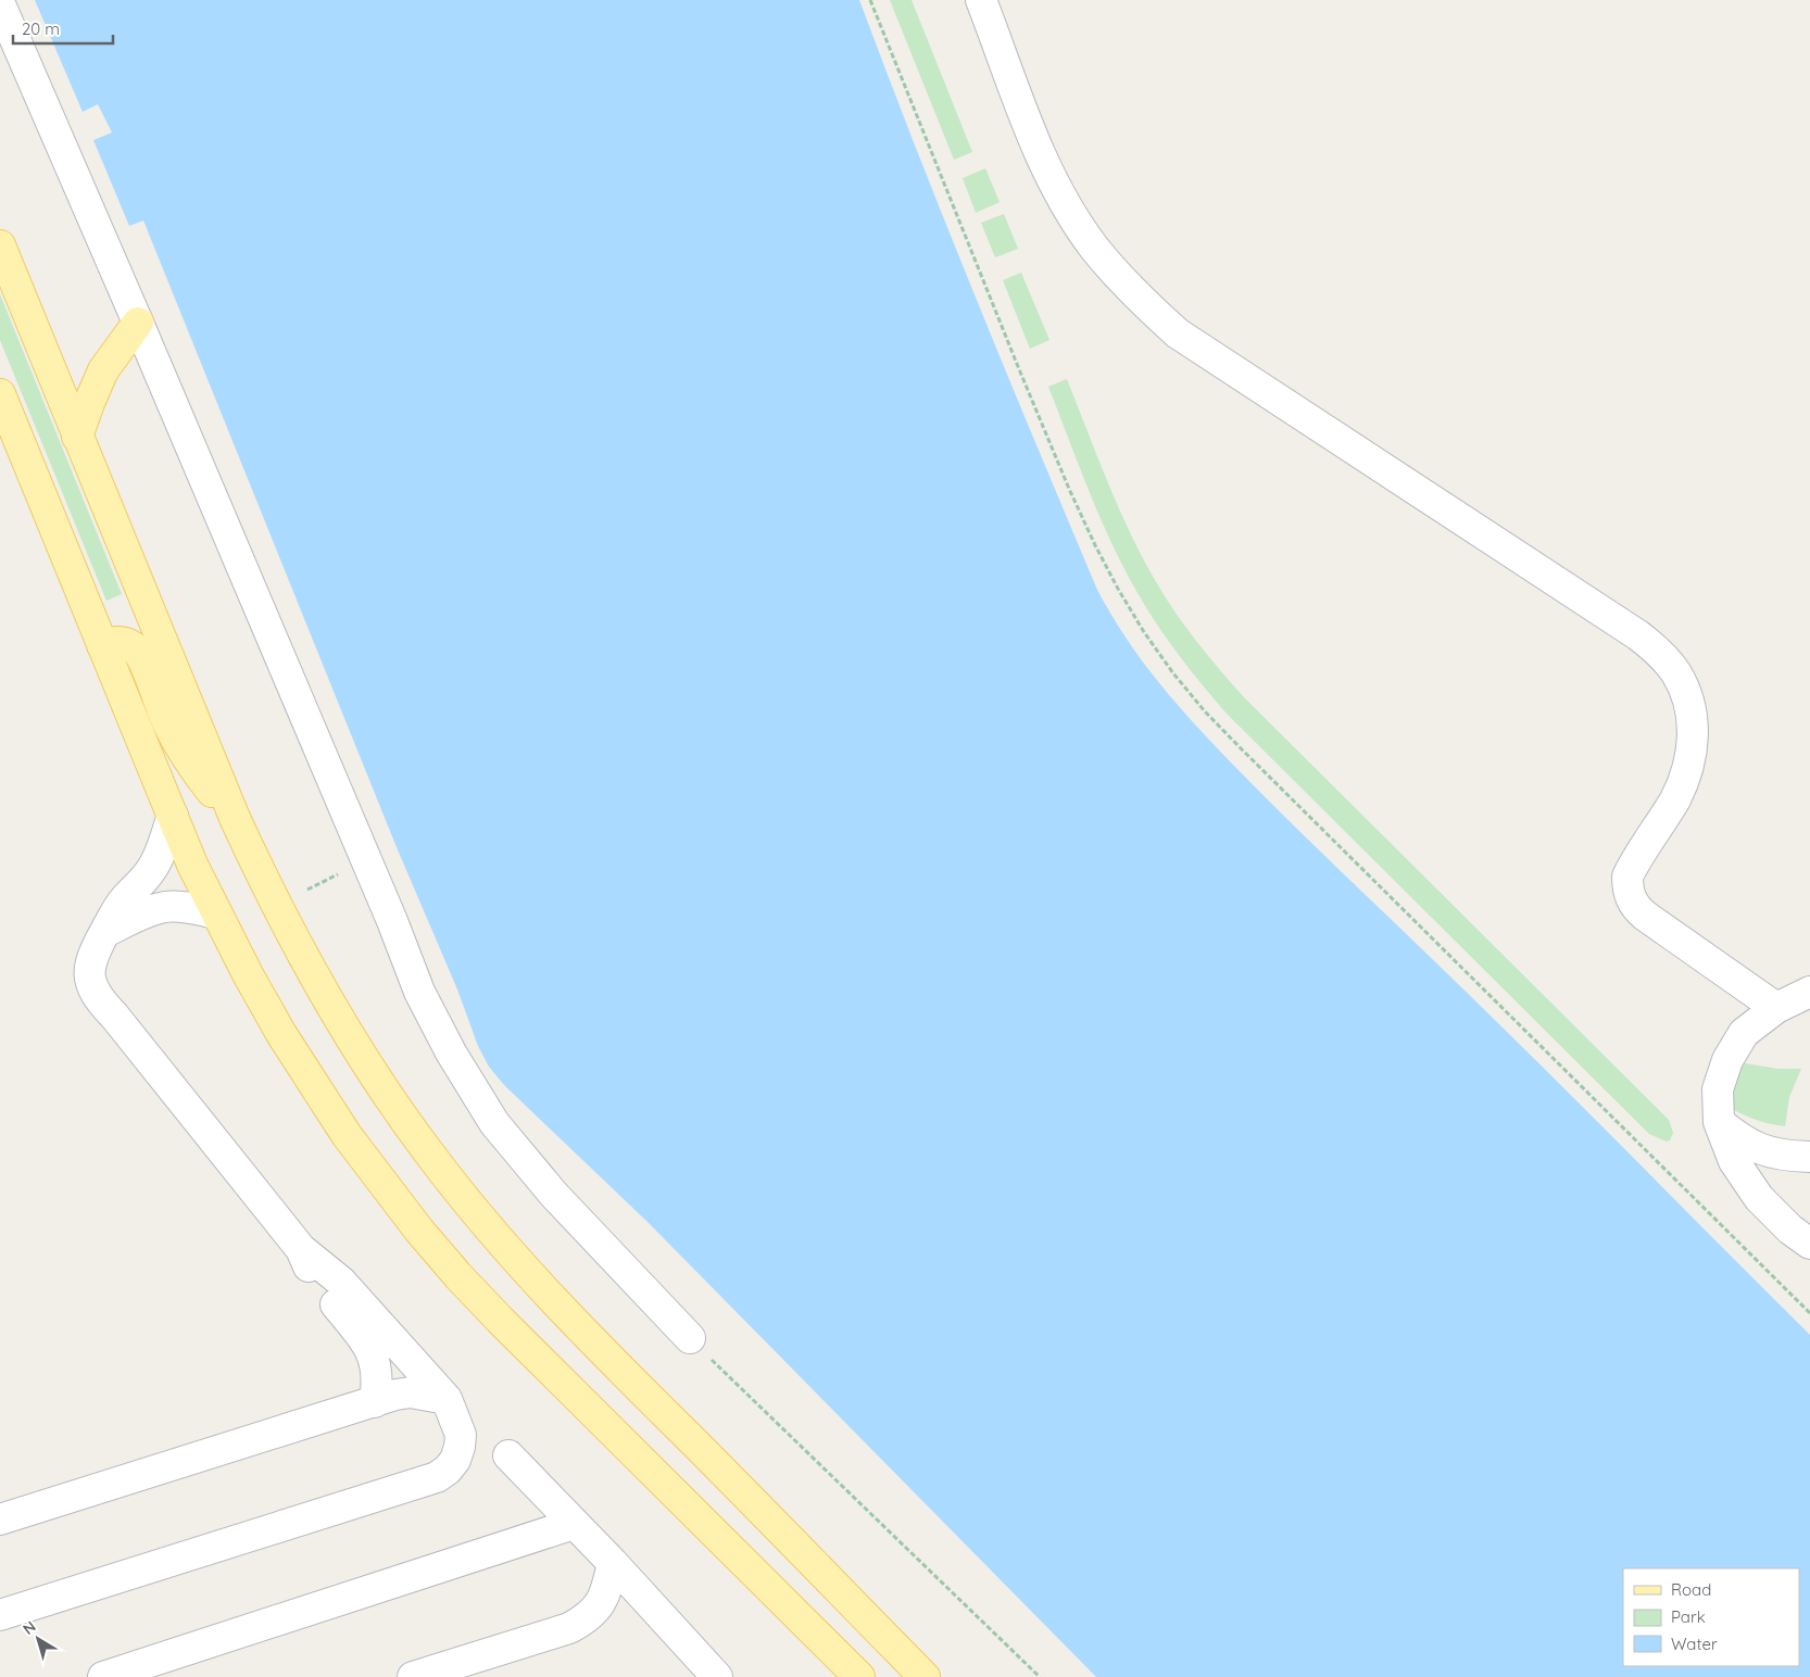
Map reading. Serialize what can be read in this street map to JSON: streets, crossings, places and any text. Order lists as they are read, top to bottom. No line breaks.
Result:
{"legend":["Road","Park","Water"],"scale_bar":"20 m","north":"top left"}
